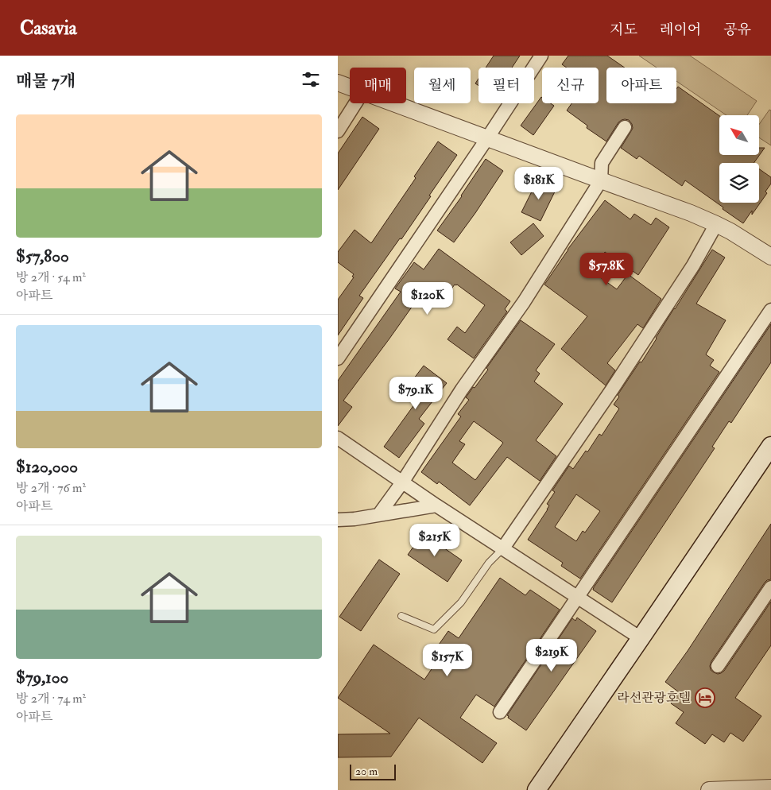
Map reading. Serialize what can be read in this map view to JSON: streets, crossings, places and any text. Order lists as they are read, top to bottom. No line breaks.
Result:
{"places":{"hotel":["라선관광호텔"]},"scale_bar":"20 m","north":"top left","page":{"header":"Casavia","nav":["지도","레이어","공유"],"heading":"매물 7개","chip":["매매","월세","필터","신규","아파트"],"list":[{"name":"$57,800","note":"방 2개 · 54 m² · 아파트"},{"name":"$120,000","note":"방 2개 · 76 m² · 아파트"},{"name":"$79,100","note":"방 2개 · 74 m² · 아파트"}],"price":["$181K","$57.8K","$120K","$79.1K","$215K","$219K","$157K"],"scale":"20 m"}}
